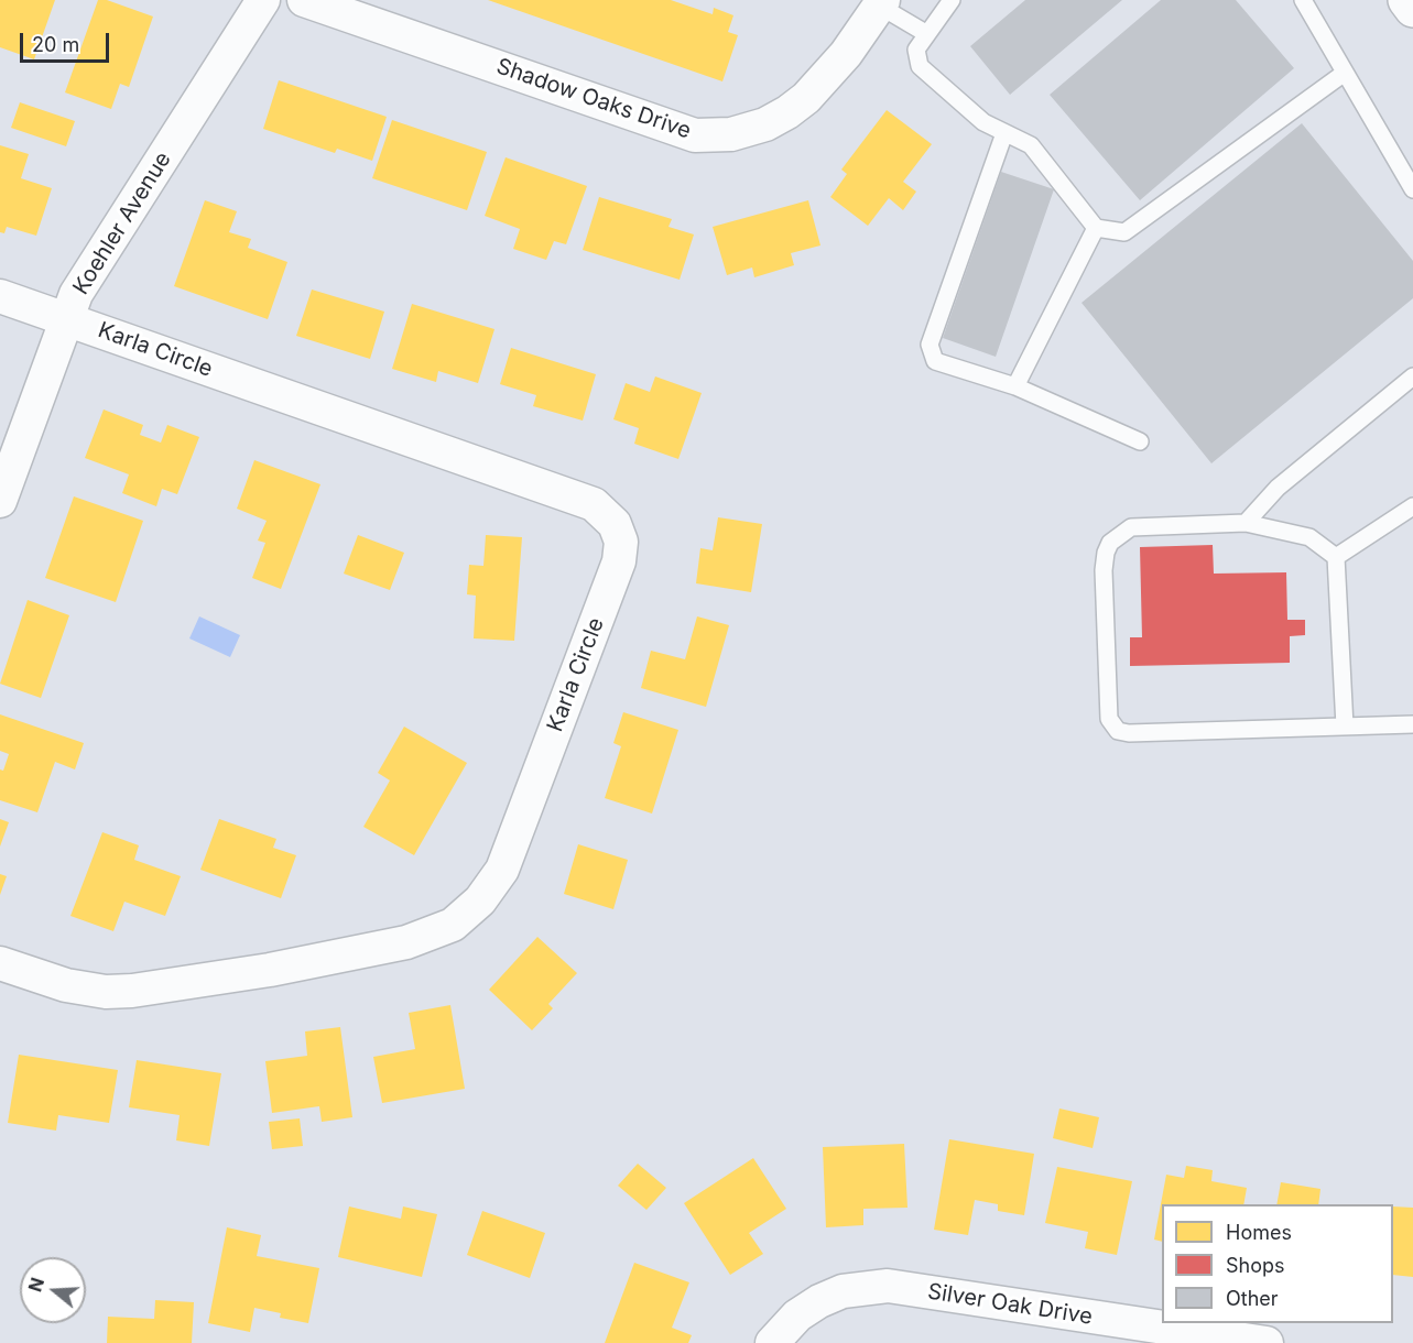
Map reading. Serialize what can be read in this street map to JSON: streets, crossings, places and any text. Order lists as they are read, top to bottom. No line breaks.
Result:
{"streets":{"street":["Shadow Oaks Drive","Koehler Avenue","Karla Circle","Silver Oak Drive"]},"crossings":[["Koehler Avenue","Karla Circle"]],"legend":["Homes","Shops","Other"],"scale_bar":"20 m","north":"left"}
